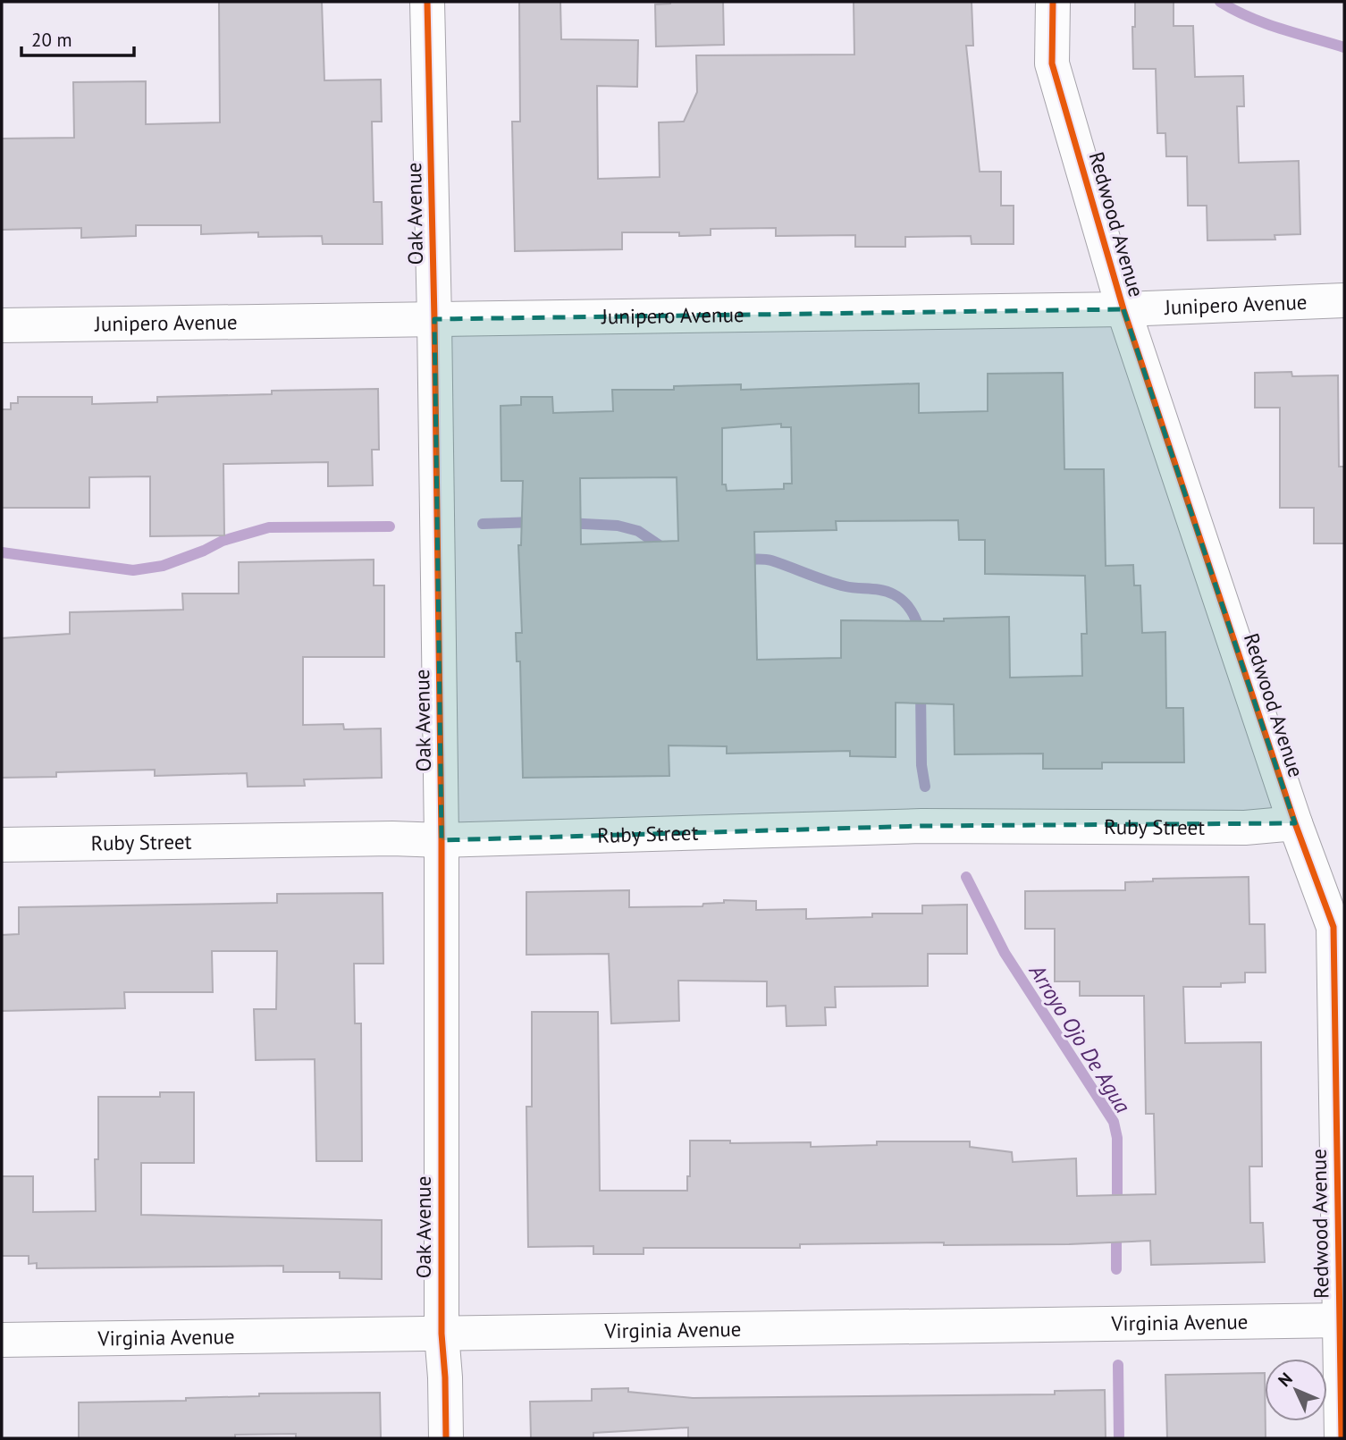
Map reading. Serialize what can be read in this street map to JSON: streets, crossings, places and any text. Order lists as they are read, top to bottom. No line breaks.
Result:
{"streets":{"street":["Oak Avenue","Redwood Avenue","Junipero Avenue","Ruby Street","Virginia Avenue"]},"crossings":[["Oak Avenue","Junipero Avenue"],["Oak Avenue","Ruby Street"],["Oak Avenue","Virginia Avenue"],["Redwood Avenue","Junipero Avenue"],["Redwood Avenue","Ruby Street"],["Redwood Avenue","Virginia Avenue"]],"water":["Arroyo Ojo De Agua"],"scale_bar":"20 m","north":"top left"}
